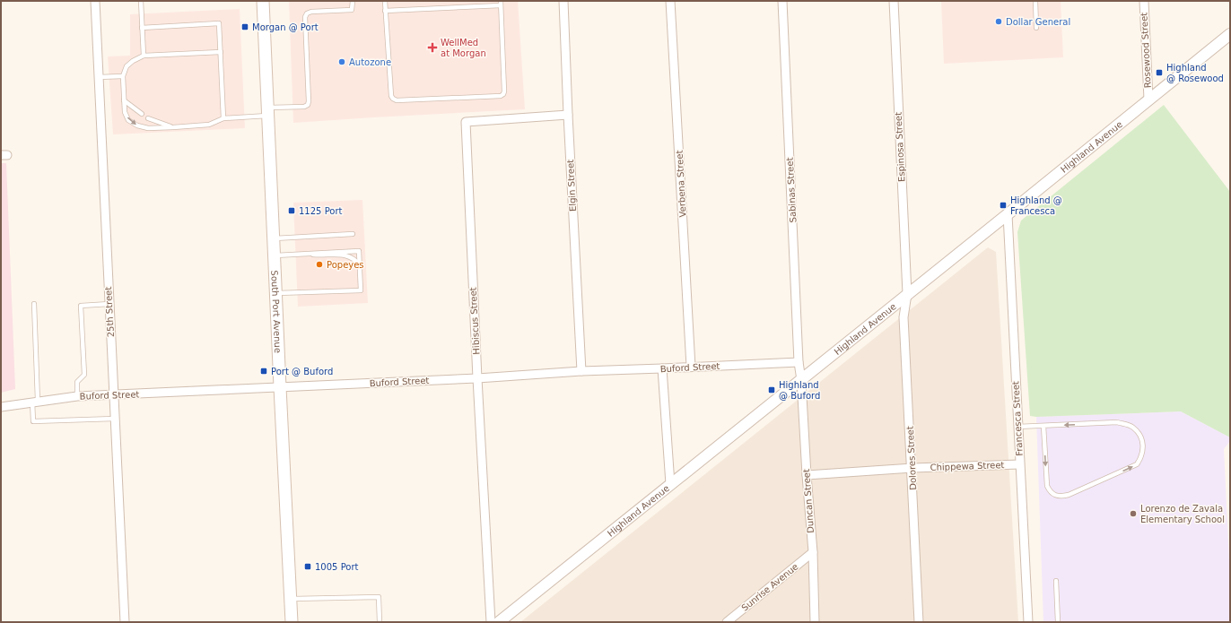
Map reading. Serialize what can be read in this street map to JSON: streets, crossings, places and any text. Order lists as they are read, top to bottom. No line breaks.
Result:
{"streets":{"main road":["South Port Avenue"],"street":["Rosewood Street","Highland Avenue","Espinosa Street","Verbena Street","Elgin Street","Sabinas Street","25th Street","Hibiscus Street","Buford Street","Francesca Street","Dolores Street","Chippewa Street","Duncan Street","Sunrise Avenue"]},"crossings":[["Rosewood Street","Highland Avenue"],["Highland Avenue","Espinosa Street"],["Highland Avenue","Sabinas Street"],["Highland Avenue","Francesca Street"],["Highland Avenue","Dolores Street"],["Highland Avenue","Duncan Street"],["Espinosa Street","Dolores Street"],["Verbena Street","Buford Street"],["Elgin Street","Hibiscus Street"],["Elgin Street","Buford Street"],["Sabinas Street","Buford Street"],["Sabinas Street","Duncan Street"],["25th Street","Buford Street"],["South Port Avenue","Buford Street"],["Hibiscus Street","Buford Street"],["Francesca Street","Chippewa Street"],["Dolores Street","Chippewa Street"],["Chippewa Street","Duncan Street"],["Duncan Street","Sunrise Avenue"]],"places":{"other":["Dollar General","Autozone","Popeyes","Lorenzo de Zavala Elementary School"],"transit":["Morgan @ Port","Highland @ Rosewood","Highland @ Francesca","1125 Port","Port @ Buford","Highland @ Buford","1005 Port"],"health":["WellMed at Morgan"]}}
